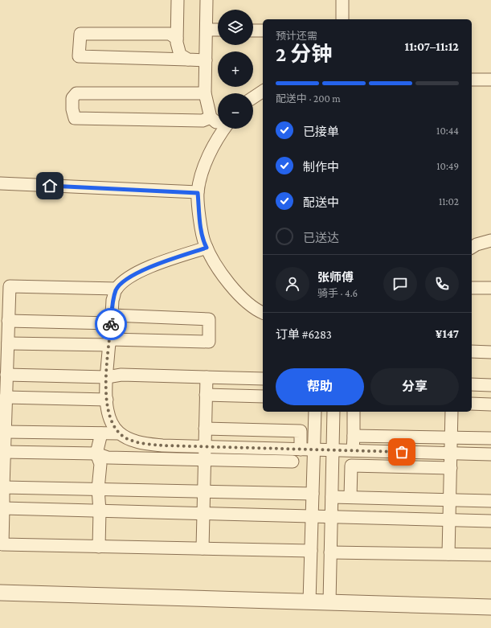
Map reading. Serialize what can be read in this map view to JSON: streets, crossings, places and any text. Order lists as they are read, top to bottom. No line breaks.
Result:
{"page":{"map_buttons":["+","−"],"heading":["2 分钟","预计还需","11:07–11:12"],"panel":["张师傅","骑手 · 4.6","订单 #6283","¥147"],"bar":"配送中 · 200 m","list":[["已接单","10:44"],["制作中","10:49"],["配送中","11:02"],"已送达"],"buttons":["帮助","分享"]}}
